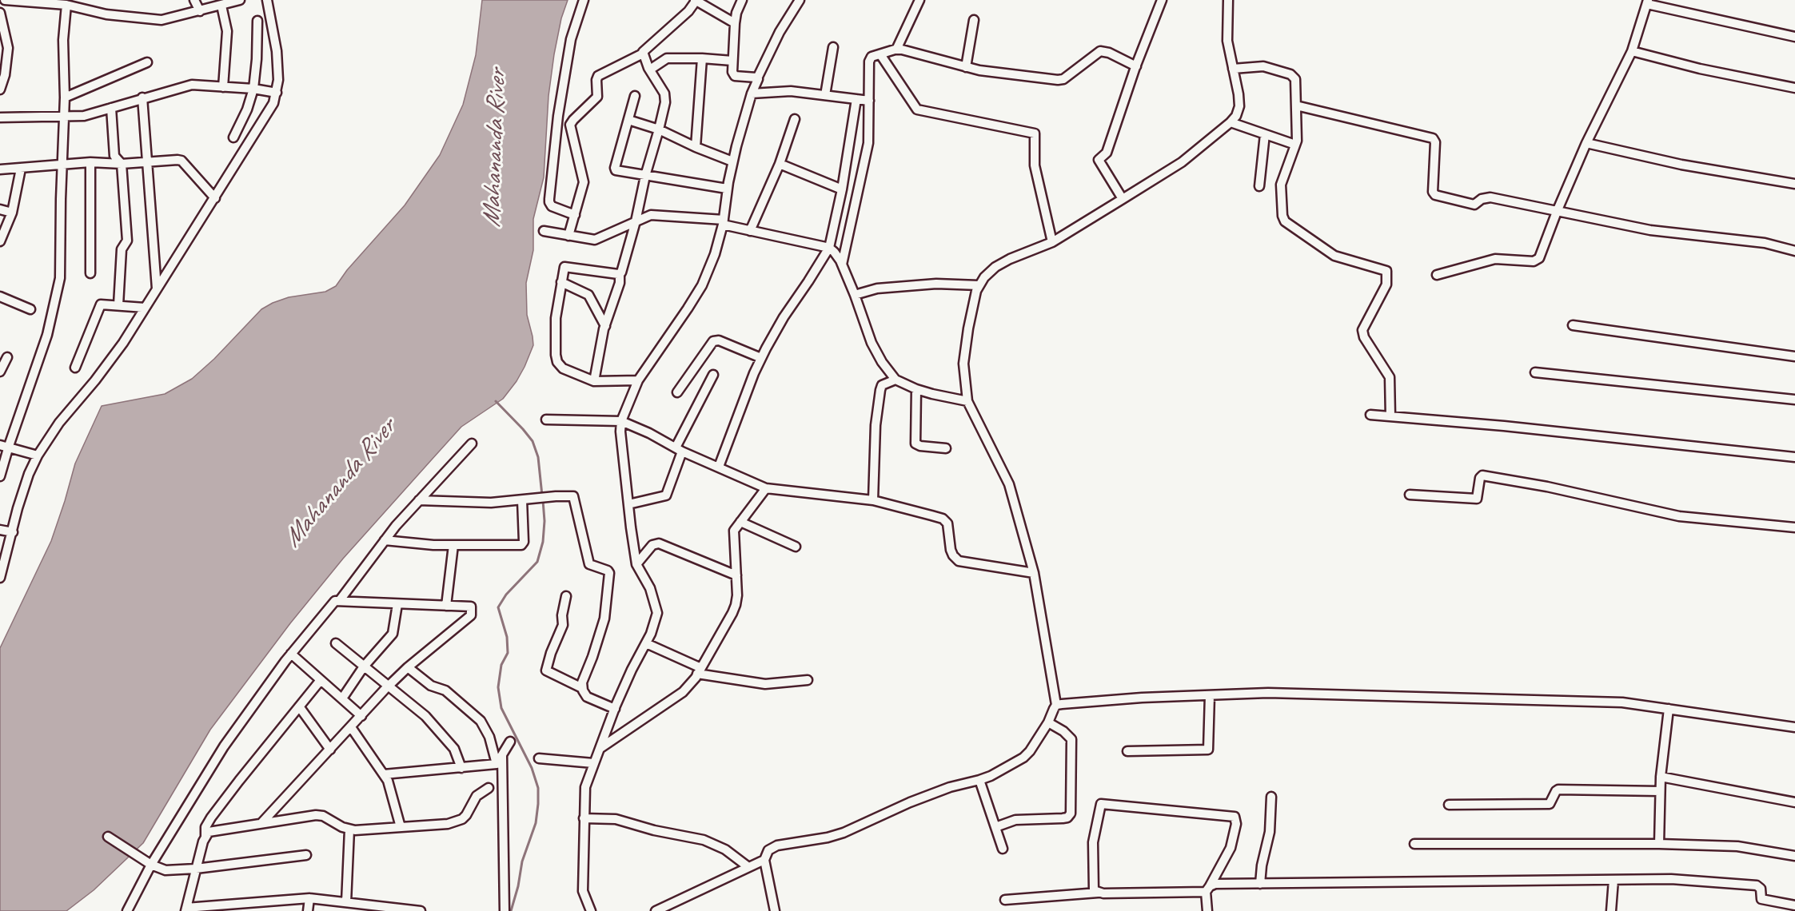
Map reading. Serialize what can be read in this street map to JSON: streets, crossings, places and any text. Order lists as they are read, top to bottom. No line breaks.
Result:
{"water":["Mahananda River"]}
